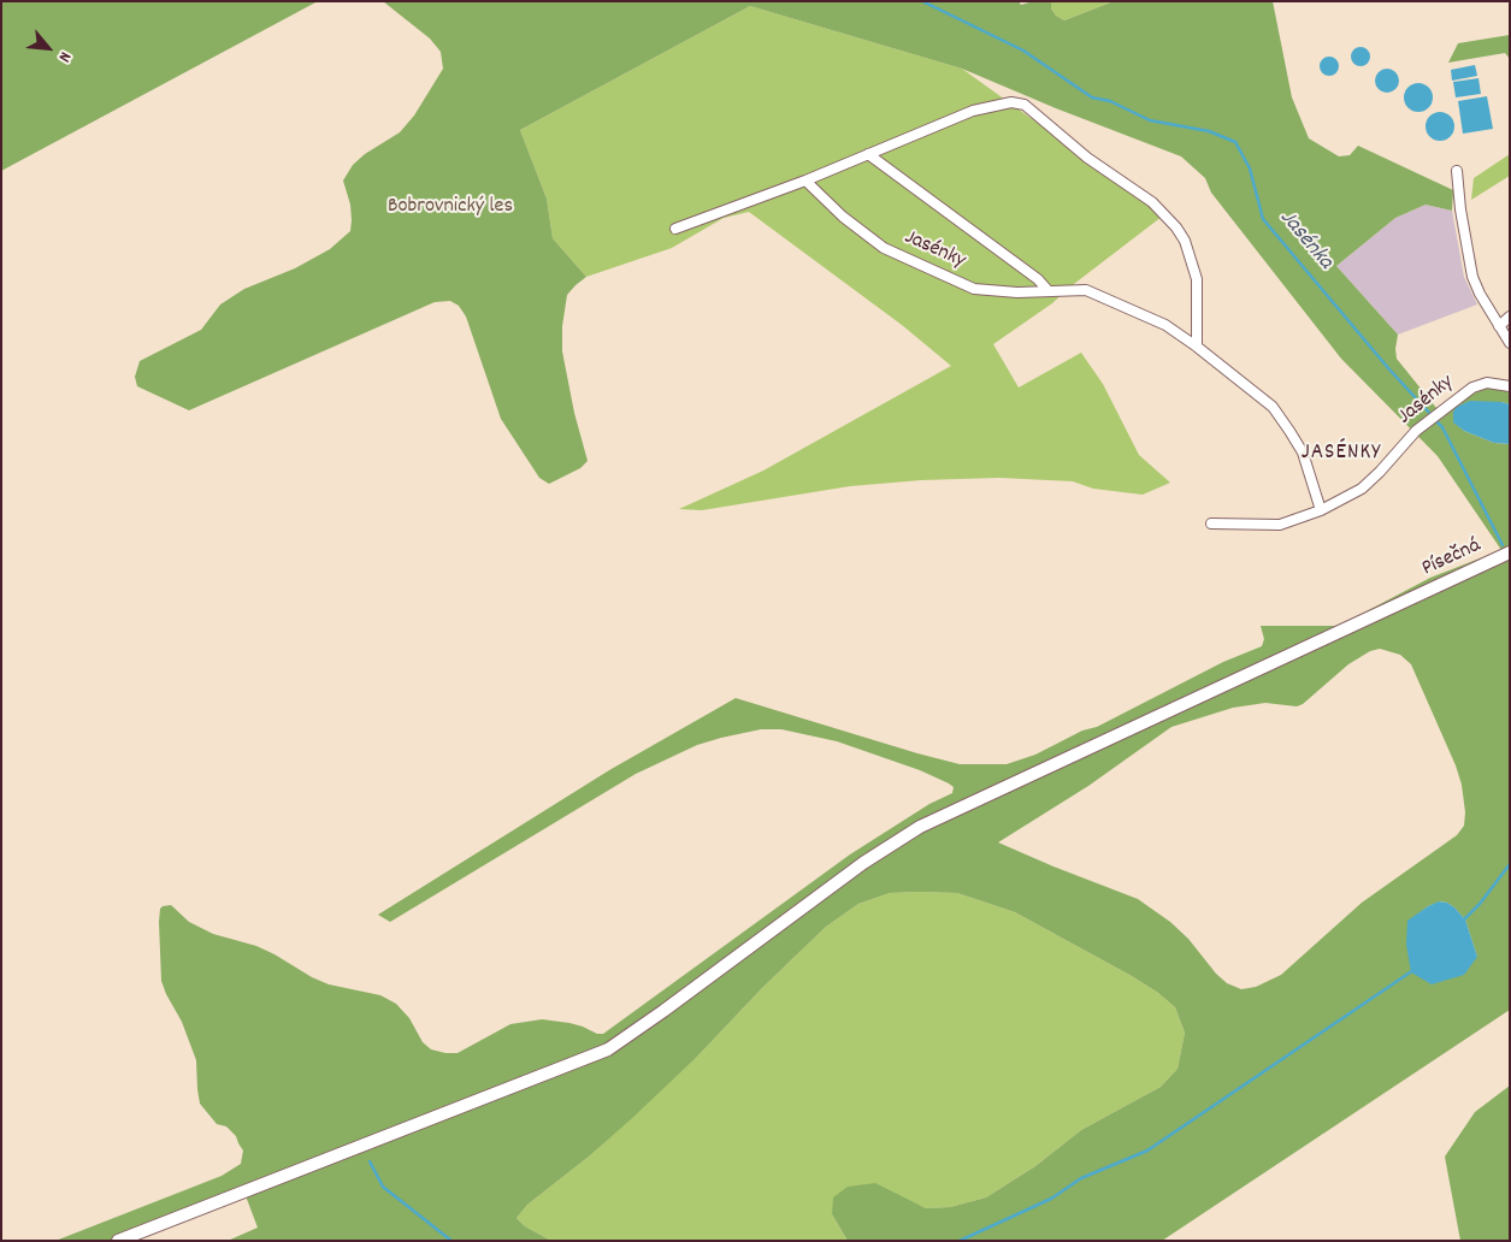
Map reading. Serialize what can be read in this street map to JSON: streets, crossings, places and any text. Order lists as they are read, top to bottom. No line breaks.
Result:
{"streets":{"street":["Jasénky","Písečná"]},"districts":["JASÉNKY"],"water":["Jasénka"],"parks":["Bobrovnický les"],"north":"bottom right"}
